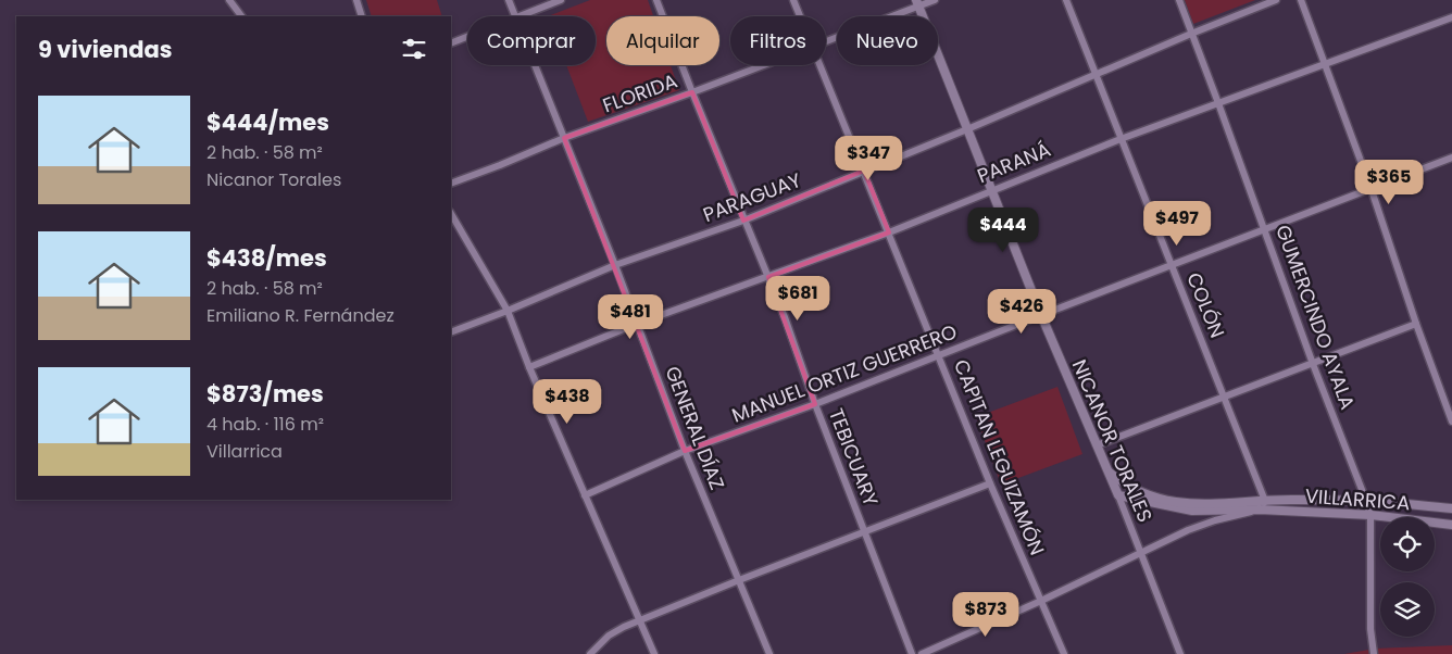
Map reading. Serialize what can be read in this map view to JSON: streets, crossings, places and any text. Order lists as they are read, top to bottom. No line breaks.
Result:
{"streets":{"street":["FLORIDA","PARANÁ","PARAGUAY","COLÓN","GUMERCINDO AYALA","MANUEL ORTIZ GUERRERO","GENERAL DÍAZ","NICANOR TORALES","TEBICUARY","CAPITAN LEGUIZAMÓN","VILLARRICA"]},"crossings":[["FLORIDA","GENERAL DÍAZ"],["FLORIDA","NICANOR TORALES"],["FLORIDA","TEBICUARY"],["PARANÁ","COLÓN"],["PARANÁ","GUMERCINDO AYALA"],["PARANÁ","GENERAL DÍAZ"],["PARANÁ","NICANOR TORALES"],["PARANÁ","TEBICUARY"],["PARANÁ","CAPITAN LEGUIZAMÓN"],["PARAGUAY","COLÓN"],["PARAGUAY","GUMERCINDO AYALA"],["PARAGUAY","GENERAL DÍAZ"],["PARAGUAY","NICANOR TORALES"],["PARAGUAY","TEBICUARY"],["PARAGUAY","CAPITAN LEGUIZAMÓN"],["COLÓN","MANUEL ORTIZ GUERRERO"],["COLÓN","VILLARRICA"],["GUMERCINDO AYALA","MANUEL ORTIZ GUERRERO"],["GUMERCINDO AYALA","VILLARRICA"],["MANUEL ORTIZ GUERRERO","GENERAL DÍAZ"],["MANUEL ORTIZ GUERRERO","NICANOR TORALES"],["MANUEL ORTIZ GUERRERO","TEBICUARY"],["MANUEL ORTIZ GUERRERO","CAPITAN LEGUIZAMÓN"],["NICANOR TORALES","VILLARRICA"],["CAPITAN LEGUIZAMÓN","VILLARRICA"]],"page":{"chip":["Comprar","Alquilar","Filtros","Nuevo"],"heading":"9 viviendas","list":[{"name":"$444/mes","note":"2 hab. · 58 m² · Nicanor Torales"},{"name":"$438/mes","note":"2 hab. · 58 m² · Emiliano R. Fernández"},{"name":"$873/mes","note":"4 hab. · 116 m² · Villarrica"}],"price":["$347","$365","$497","$444","$681","$426","$481","$438","$873"]}}
